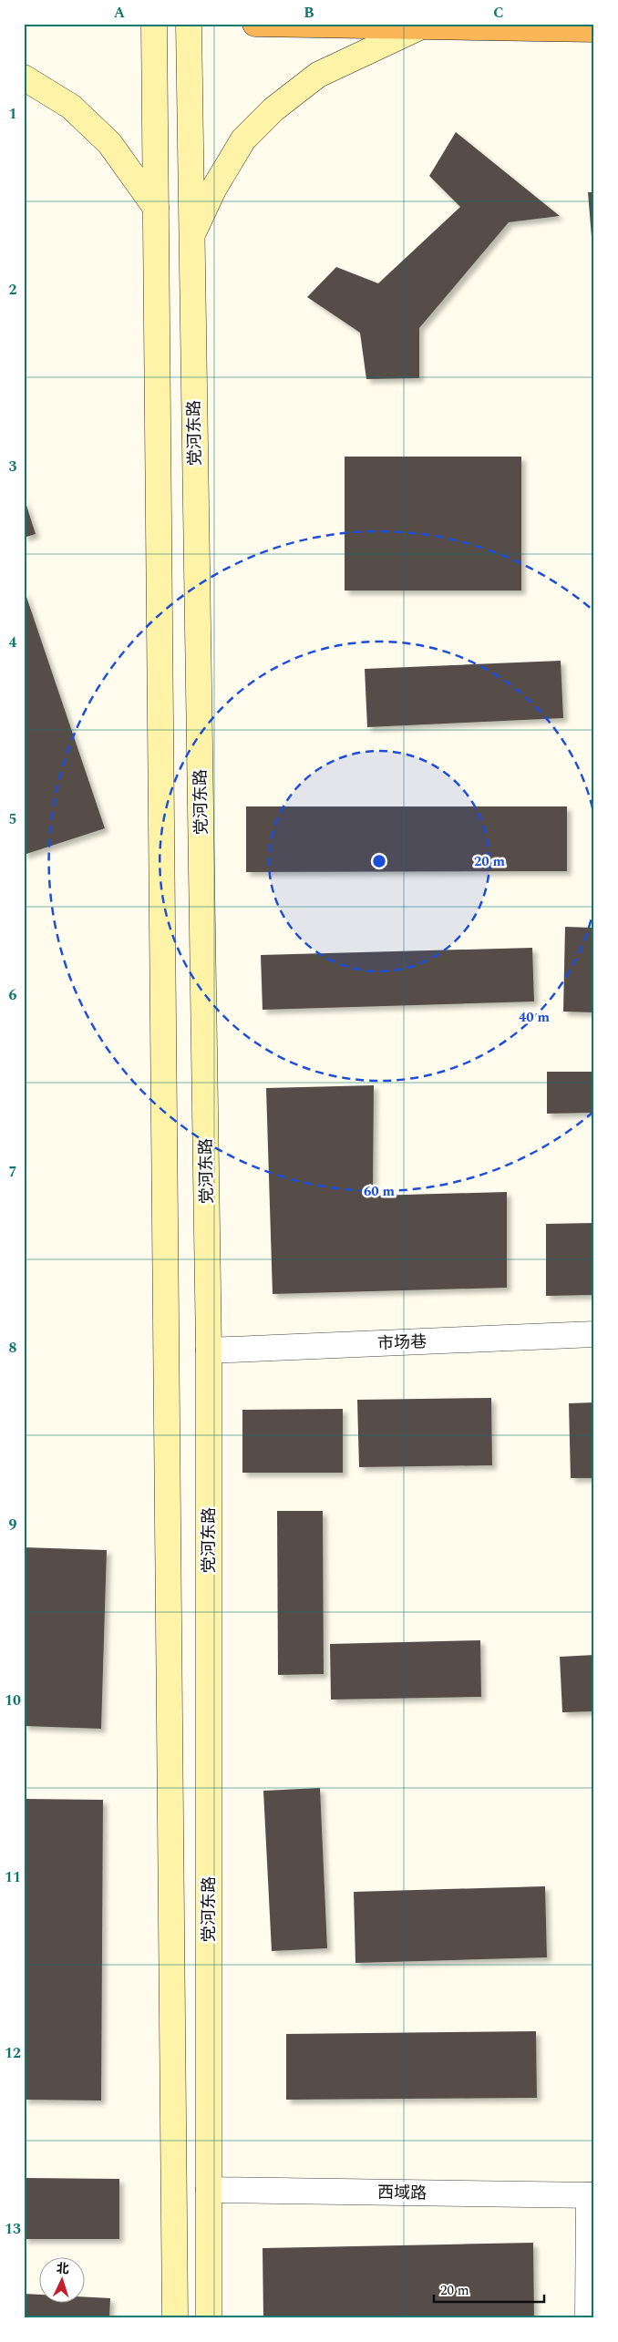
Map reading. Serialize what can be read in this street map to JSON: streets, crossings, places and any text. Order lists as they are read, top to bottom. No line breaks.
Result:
{"streets":{"main road":["党河东路"],"street":["市场巷","西域路"]},"crossings":[["党河东路","市场巷"],["党河东路","西域路"]],"scale_bar":"20 m","north":"top","grid":{"columns":["A","B","C"],"rows":["1","2","3","4","5","6","7","8","9","10","11","12","13"]},"rings":["20 m","40 m","60 m"]}
